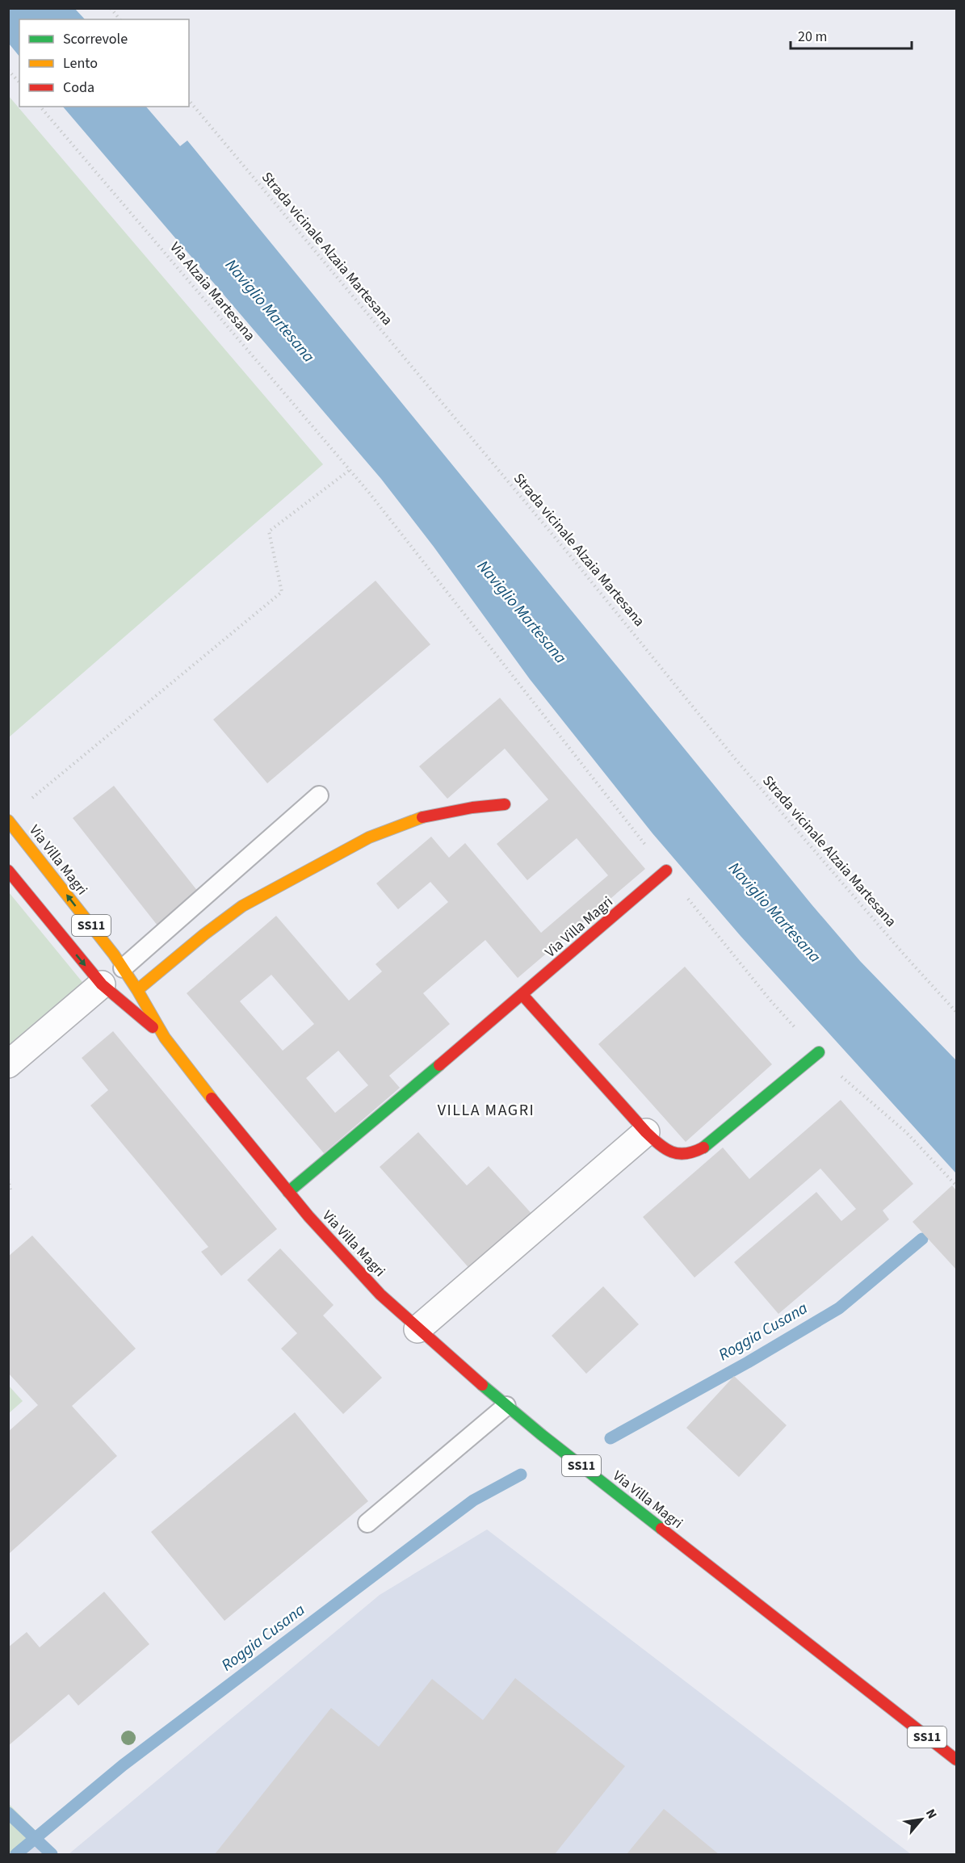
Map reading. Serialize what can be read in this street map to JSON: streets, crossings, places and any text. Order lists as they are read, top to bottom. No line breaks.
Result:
{"streets":{"main road":["Via Villa Magri","SS11"],"path":["Strada vicinale Alzaia Martesana","Via Alzaia Martesana"]},"districts":["VILLA MAGRI"],"water":["Naviglio Martesana","Roggia Cusana"],"legend":["Scorrevole","Lento","Coda"],"scale_bar":"20 m","north":"top right"}
